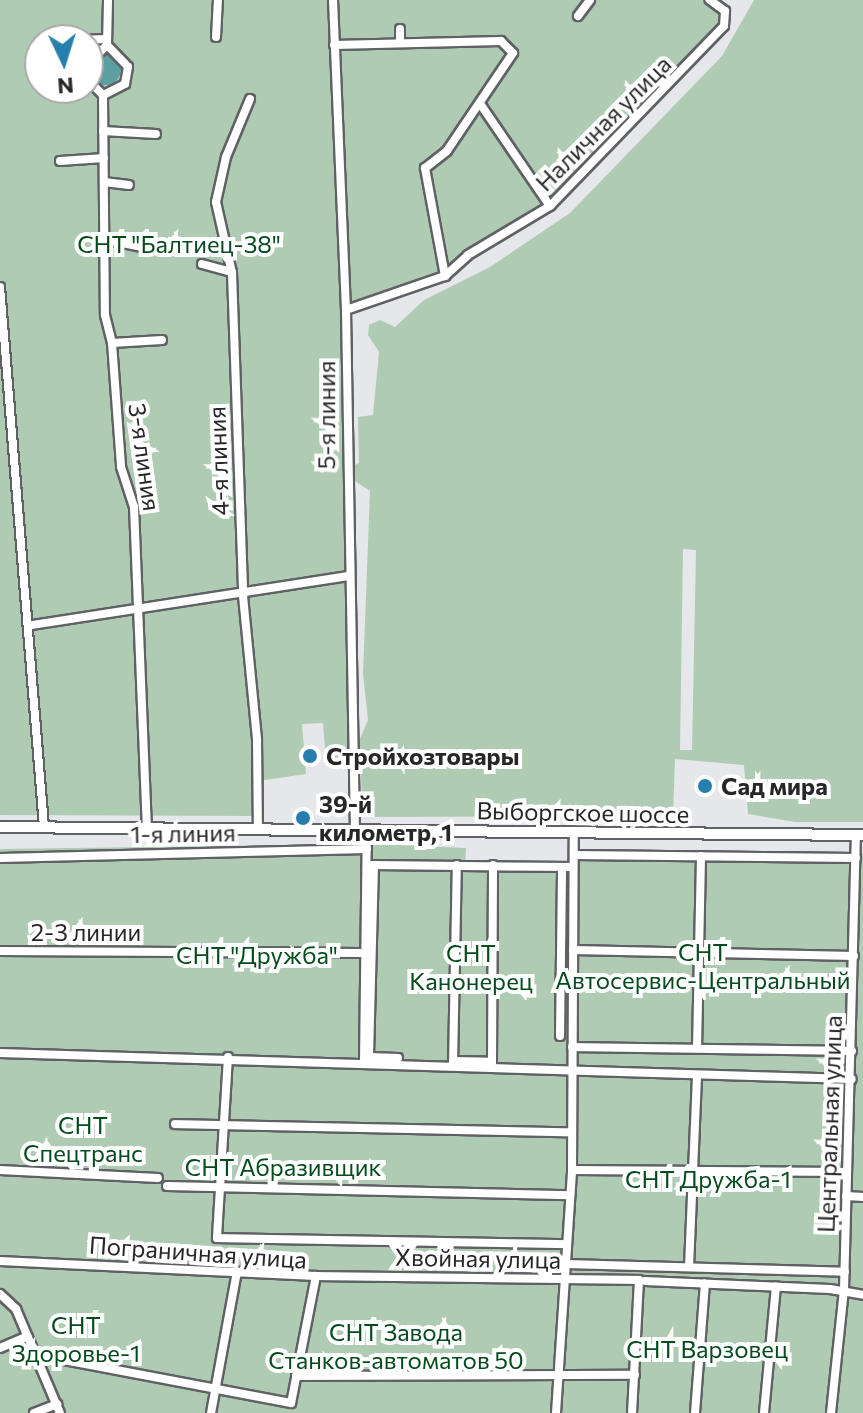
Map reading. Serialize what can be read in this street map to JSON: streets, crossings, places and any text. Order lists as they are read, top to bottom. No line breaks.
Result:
{"streets":{"main road":["Выборгское шоссе"],"street":["Наличная улица","5-я линия","3-я линия","4-я линия","1-я линия","2-3 линии","Центральная улица","Пограничная улица","Хвойная улица"]},"crossings":[["Наличная улица","5-я линия"],["Выборгское шоссе","Центральная улица"],["Центральная улица","Хвойная улица"],["Пограничная улица","Хвойная улица"]],"parks":["СНТ \"Балтиец-38\"","СНТ Автосервис-Центральный","СНТ Канонерец","СНТ \"Дружба\"","СНТ Спецтранс","СНТ Абразивщик","СНТ Дружба-1","СНТ Здоровье-1","СНТ Завода Станков-автоматов 50","СНТ Варзовец"],"places":["Стройхозтовары","Сад мира","39-й километр, 1"],"north":"bottom"}
